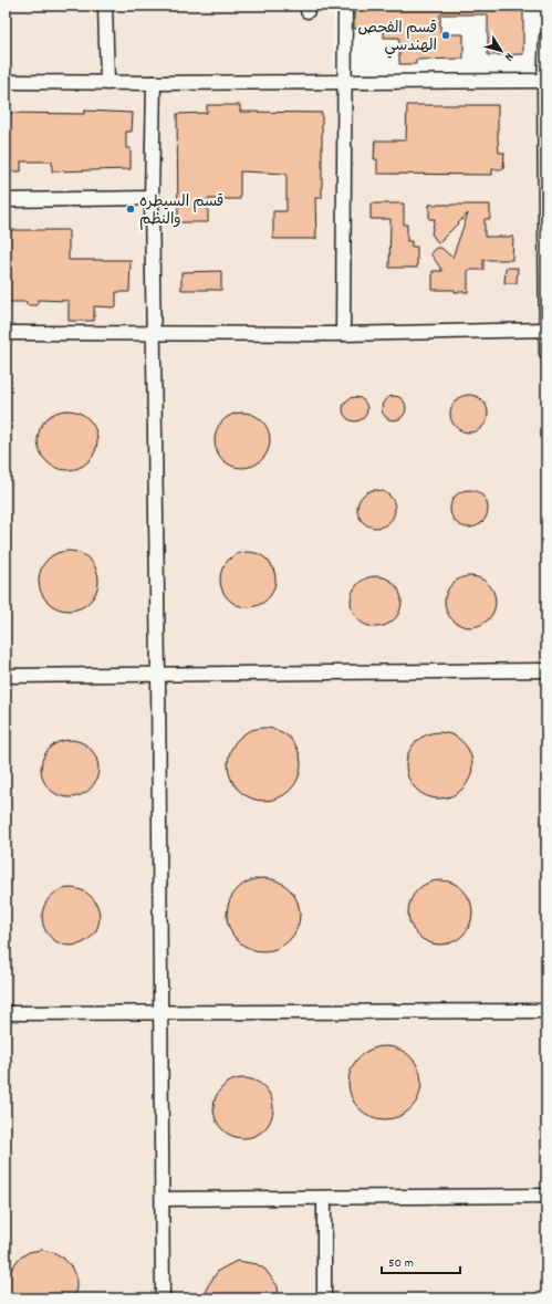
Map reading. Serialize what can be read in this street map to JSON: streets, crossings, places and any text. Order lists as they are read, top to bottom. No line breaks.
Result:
{"places":["قسم الفحص الهندسي","قسم السيطره والنظم"],"scale_bar":"50 m","north":"bottom right"}
